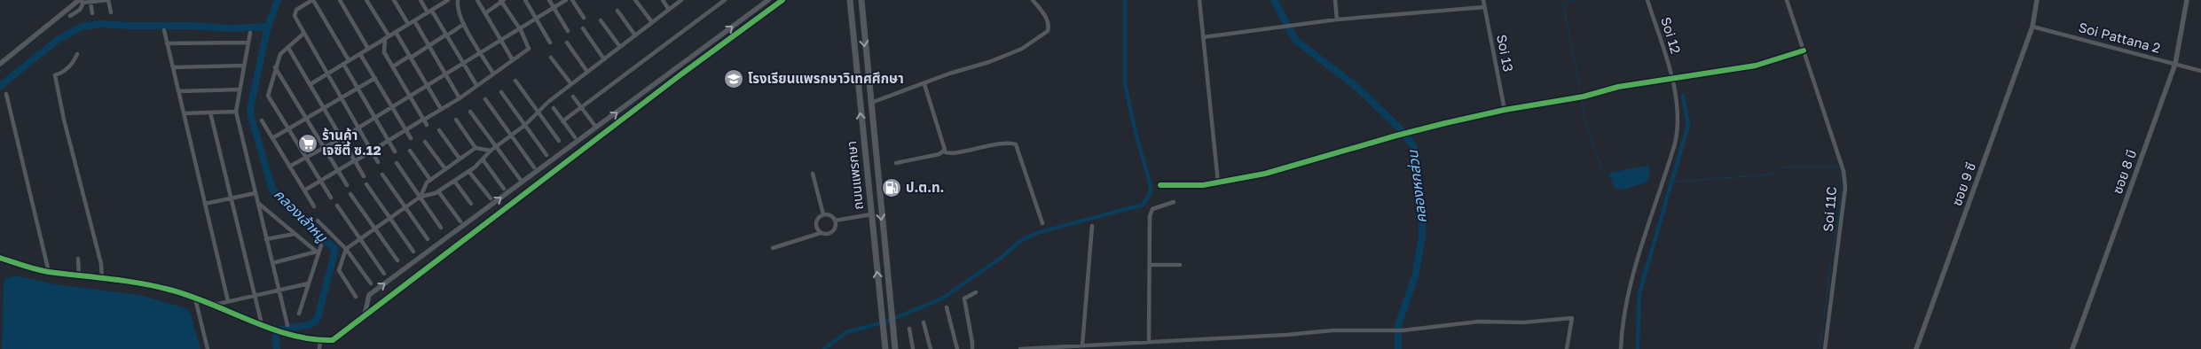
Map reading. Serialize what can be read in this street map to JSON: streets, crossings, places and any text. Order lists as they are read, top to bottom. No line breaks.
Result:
{"streets":{"main road":["ถนนแพรกษา"],"street":["Soi 12","Soi Pattana 2","Soi 13","ซอย 8 บี","ซอย 9 ซี","Soi 11C"]},"crossings":[["Soi Pattana 2","ซอย 8 บี"],["Soi Pattana 2","ซอย 9 ซี"]],"water":["คลองหกส่วน","คลองเล้าหมู"],"places":{"school or university":["โรงเรียนแพรกษาวิเทศศึกษา"],"supermarket":["ร้านค้า เจซิตี้ ซ.12"],"fuel station":["ป.ต.ท."]}}
